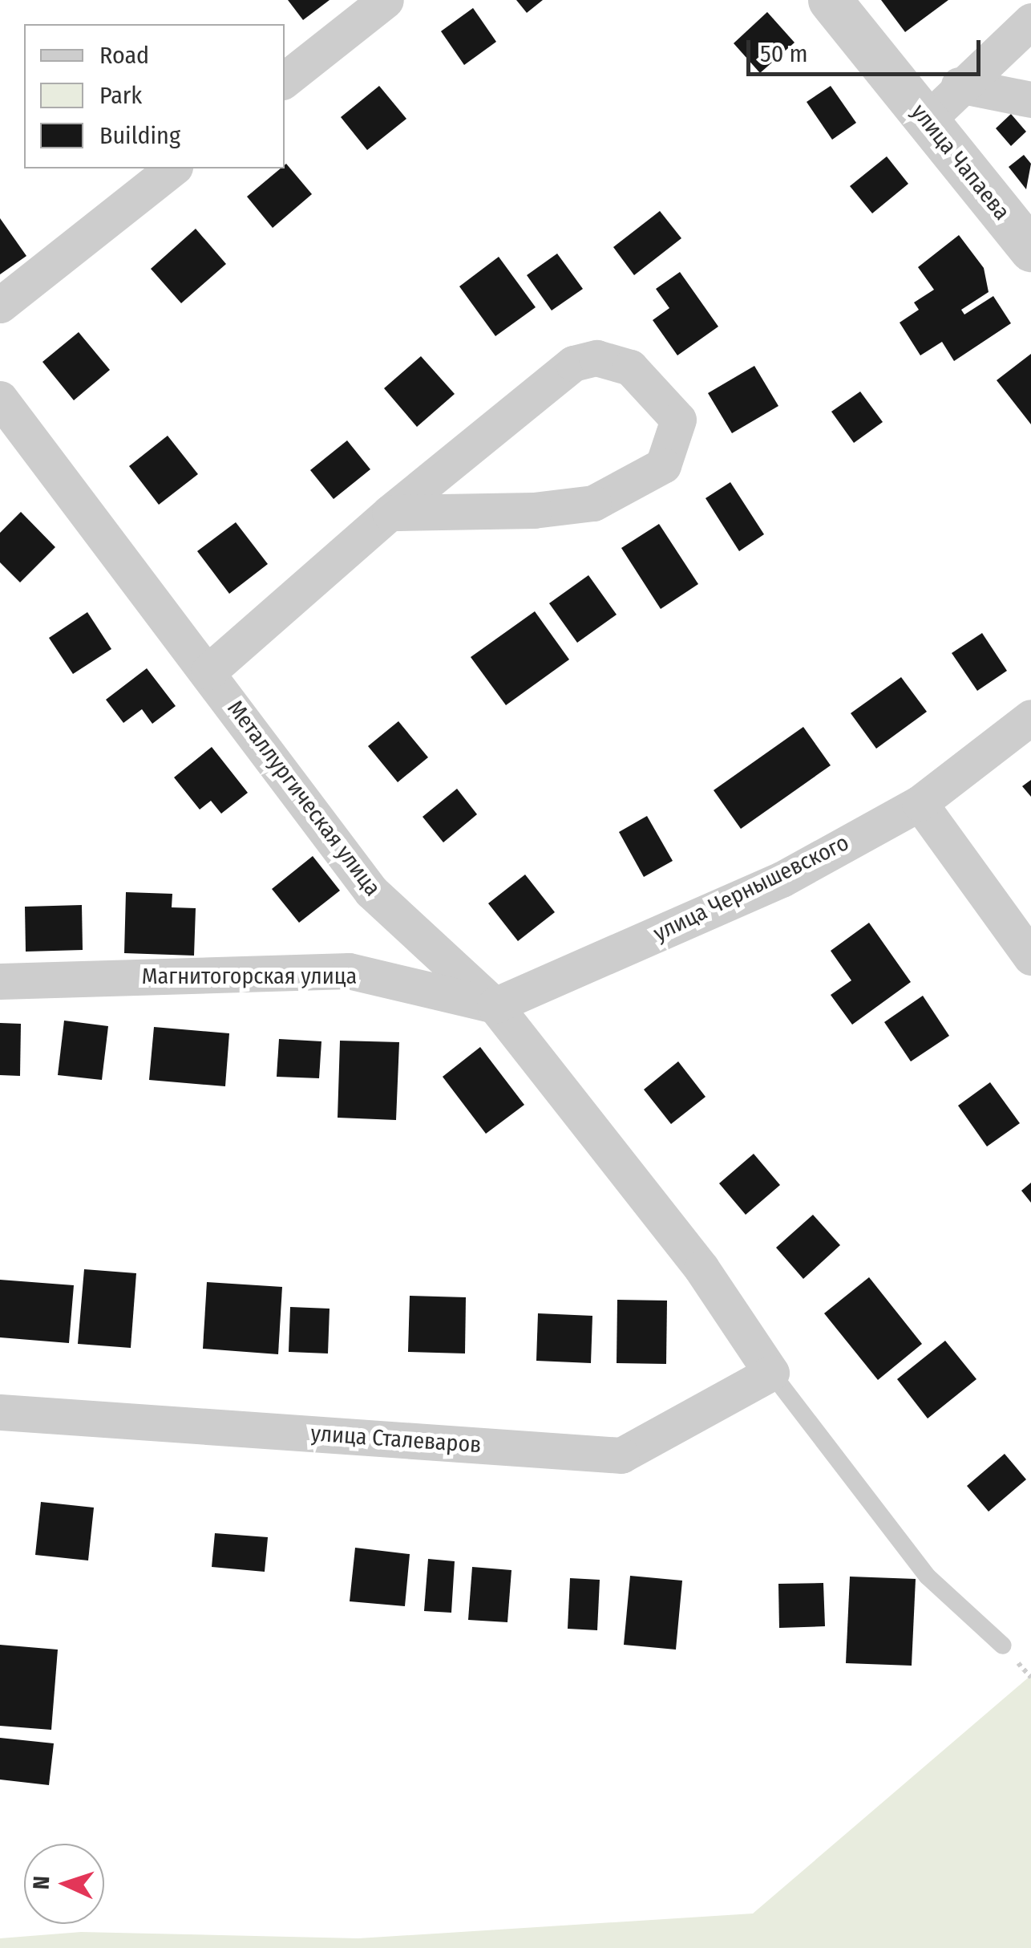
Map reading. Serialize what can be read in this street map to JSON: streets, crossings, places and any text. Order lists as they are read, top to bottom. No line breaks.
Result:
{"streets":{"street":["улица Чапаева","Металлургическая улица","улица Чернышевского","Магнитогорская улица","улица Сталеваров"]},"crossings":[["Металлургическая улица","улица Чернышевского"],["Металлургическая улица","Магнитогорская улица"],["Металлургическая улица","улица Сталеваров"],["улица Чернышевского","Магнитогорская улица"]],"legend":["Road","Park","Building"],"scale_bar":"50 m","north":"left"}
